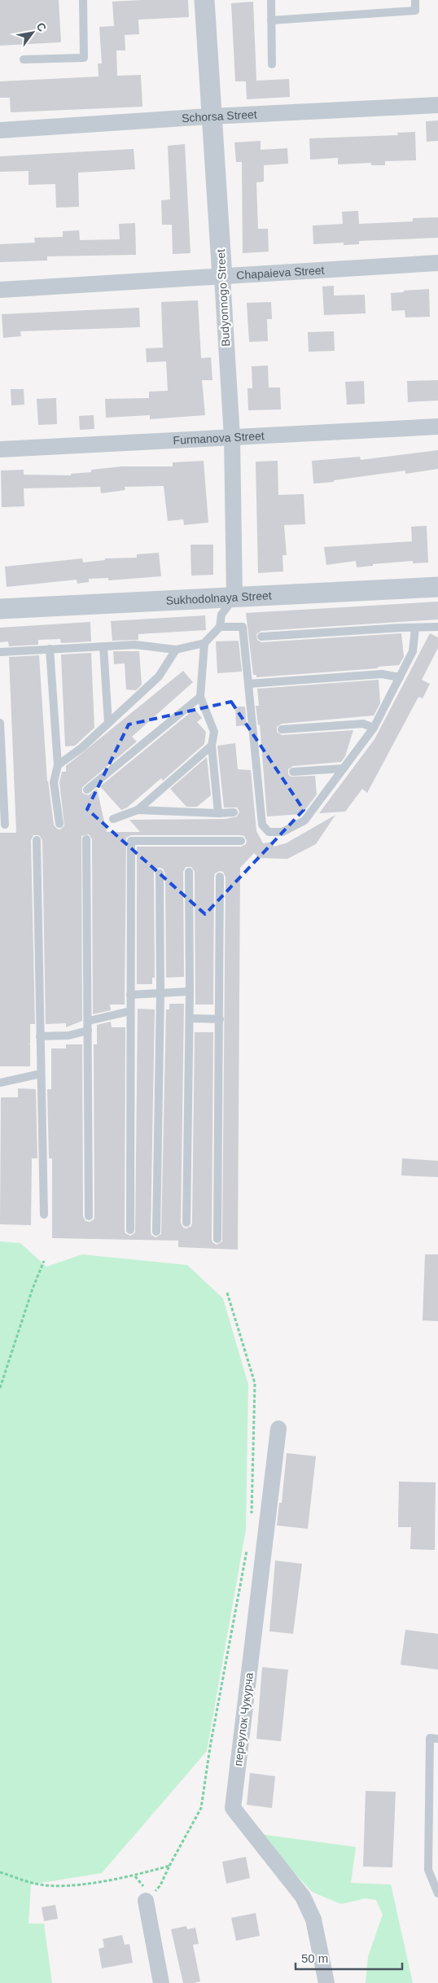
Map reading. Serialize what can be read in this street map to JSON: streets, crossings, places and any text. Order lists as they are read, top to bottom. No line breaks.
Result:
{"streets":{"street":["Schorsa Street","Chapaieva Street","Budyonnogo Street","Furmanova Street","Sukhodolnaya Street","переулок Чукурча"]},"crossings":[["Schorsa Street","Budyonnogo Street"],["Chapaieva Street","Budyonnogo Street"],["Budyonnogo Street","Furmanova Street"],["Budyonnogo Street","Sukhodolnaya Street"]],"scale_bar":"50 m","north":"top right"}
